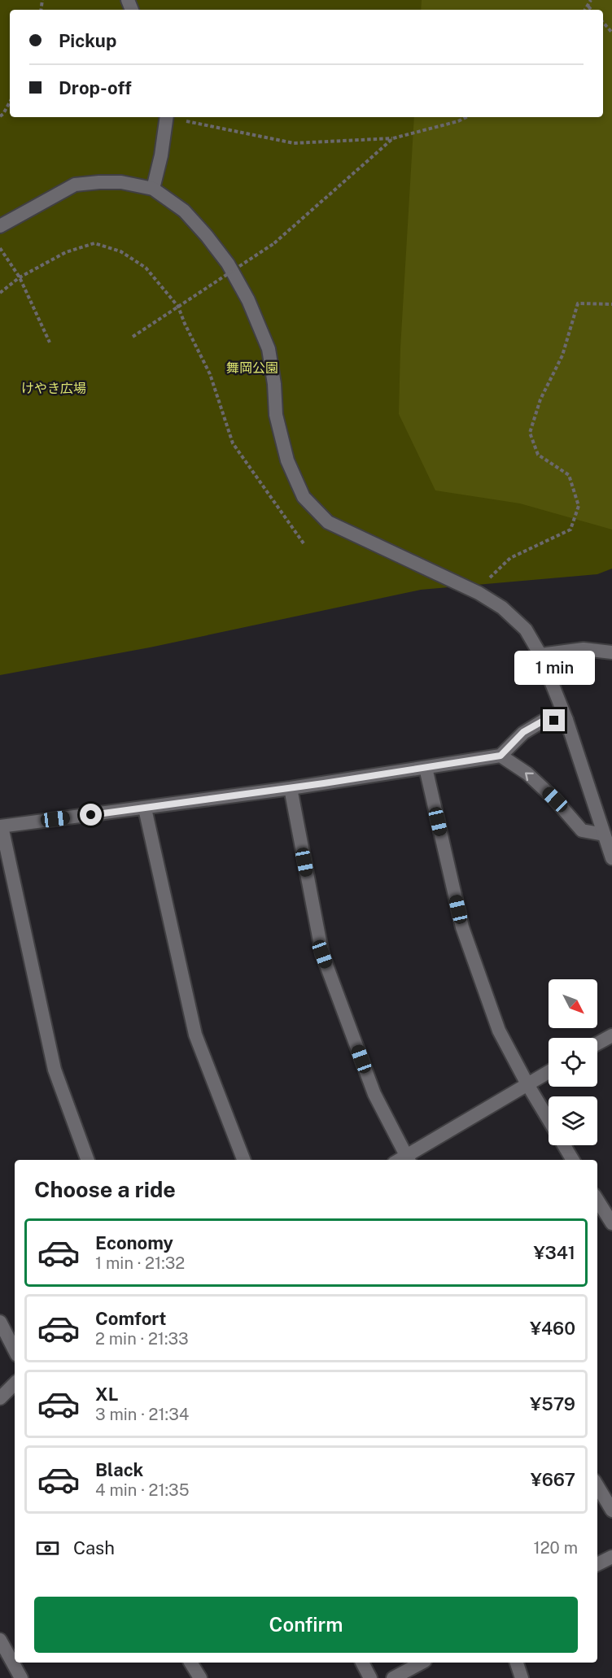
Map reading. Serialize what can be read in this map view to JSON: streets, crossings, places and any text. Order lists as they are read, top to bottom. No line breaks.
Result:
{"parks":["舞岡公園","けやき広場"],"north":"bottom right","page":{"banner":["Pickup","Drop-off"],"bubble":"1 min","heading":"Choose a ride","list":[{"name":"Economy","note":"1 min · 21:32","value":"¥341"},{"name":"Comfort","note":"2 min · 21:33","value":"¥460"},{"name":"XL","note":"3 min · 21:34","value":"¥579"},{"name":"Black","note":"4 min · 21:35","value":"¥667"}],"pay":["Cash","120 m"],"buttons":"Confirm"}}
